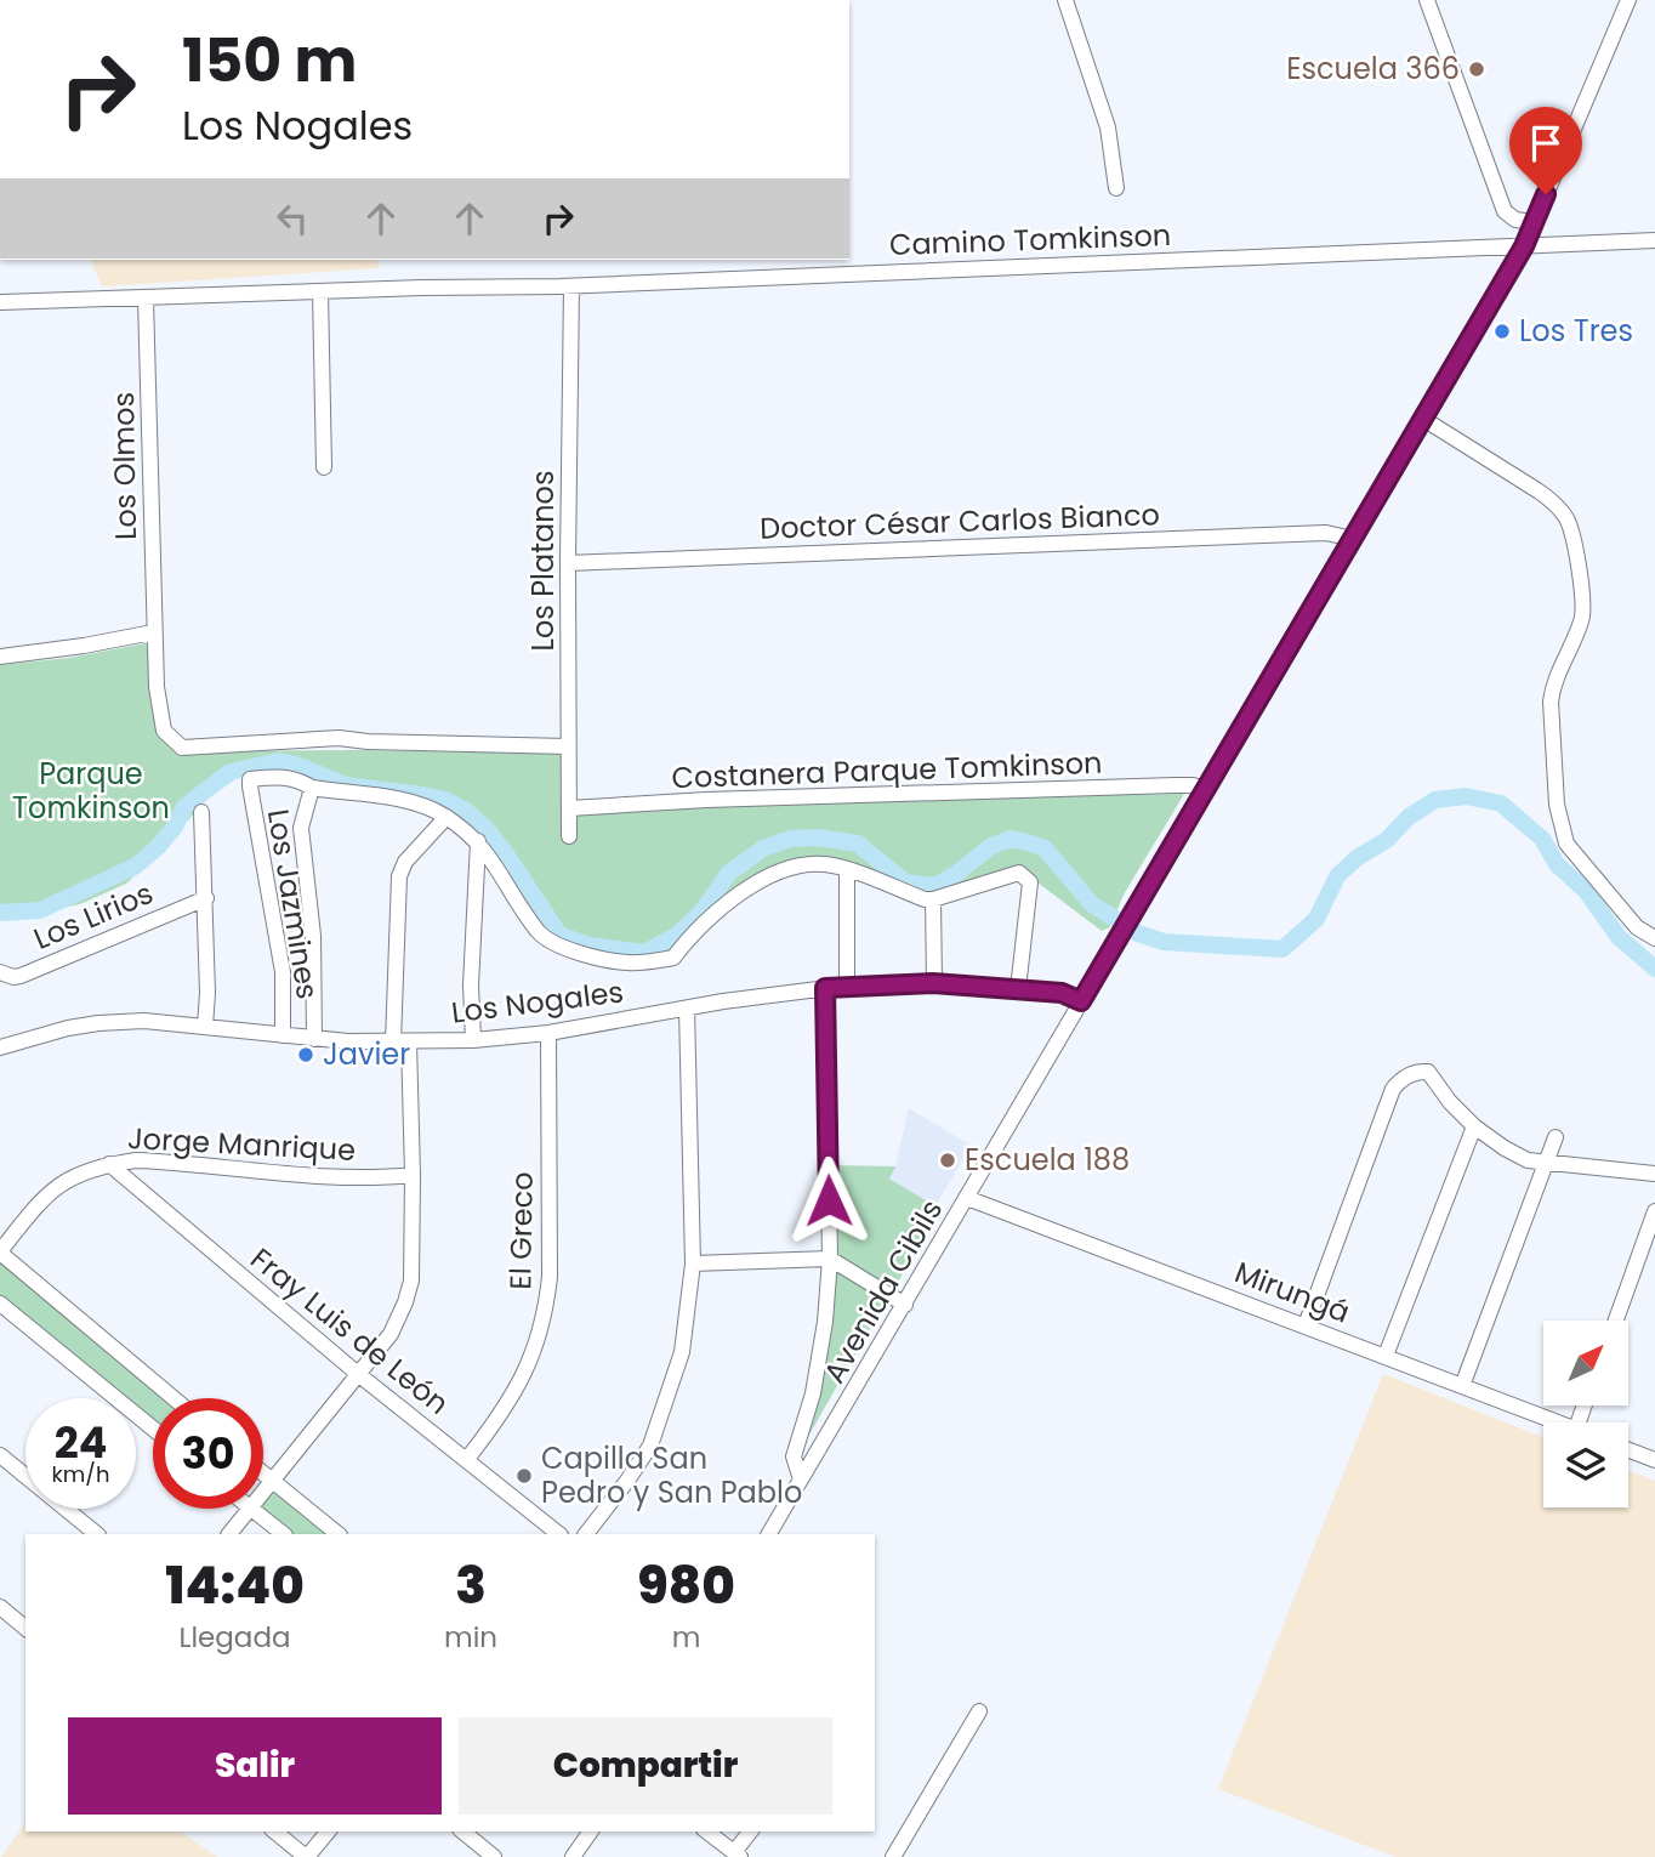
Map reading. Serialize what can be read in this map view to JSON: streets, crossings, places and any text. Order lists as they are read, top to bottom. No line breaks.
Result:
{"streets":{"street":["Camino Tomkinson","Los Olmos","Doctor César Carlos Bianco","Los Platanos","Costanera Parque Tomkinson","Los Jazmines","Los Lirios","Los Nogales","Jorge Manrique","El Greco","Avenida Cibils","Mirungá","Fray Luis de León"]},"crossings":[["Camino Tomkinson","Los Olmos"],["Camino Tomkinson","Los Platanos"],["Camino Tomkinson","Avenida Cibils"],["Doctor César Carlos Bianco","Los Platanos"],["Doctor César Carlos Bianco","Avenida Cibils"],["Los Platanos","Costanera Parque Tomkinson"],["Costanera Parque Tomkinson","Avenida Cibils"],["Los Jazmines","Los Nogales"],["Los Nogales","El Greco"],["Los Nogales","Avenida Cibils"],["Jorge Manrique","Fray Luis de León"],["El Greco","Fray Luis de León"],["Avenida Cibils","Mirungá"]],"parks":["Parque Tomkinson"],"places":["Escuela 366","Los Tres","Javier","Escuela 188","Capilla San Pedro y San Pablo"],"north":"top right","page":{"turn":["150 m","Los Nogales"],"speed":"24 km/h","limit":"30","eta":["14:40","Llegada","3","min","980","m"],"buttons":["Salir","Compartir"]}}
